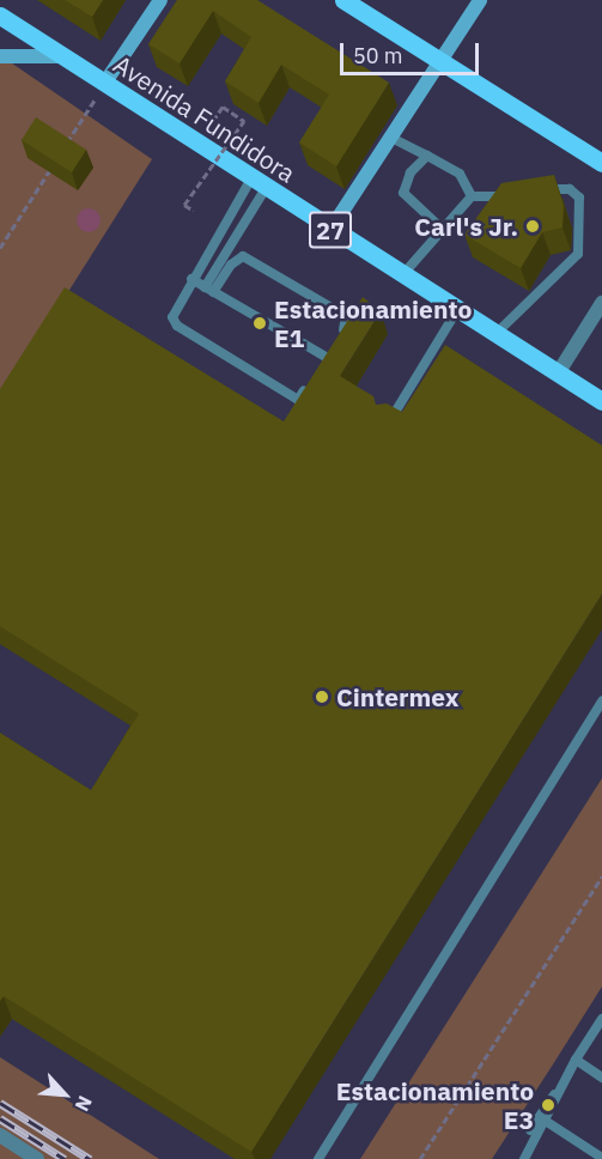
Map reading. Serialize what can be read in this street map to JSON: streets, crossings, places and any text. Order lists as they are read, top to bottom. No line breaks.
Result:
{"streets":{"main road":["Avenida Fundidora","27"]},"places":["Carl's Jr.","Estacionamiento E1","Cintermex","Estacionamiento E3"],"scale_bar":"50 m","north":"bottom right"}
